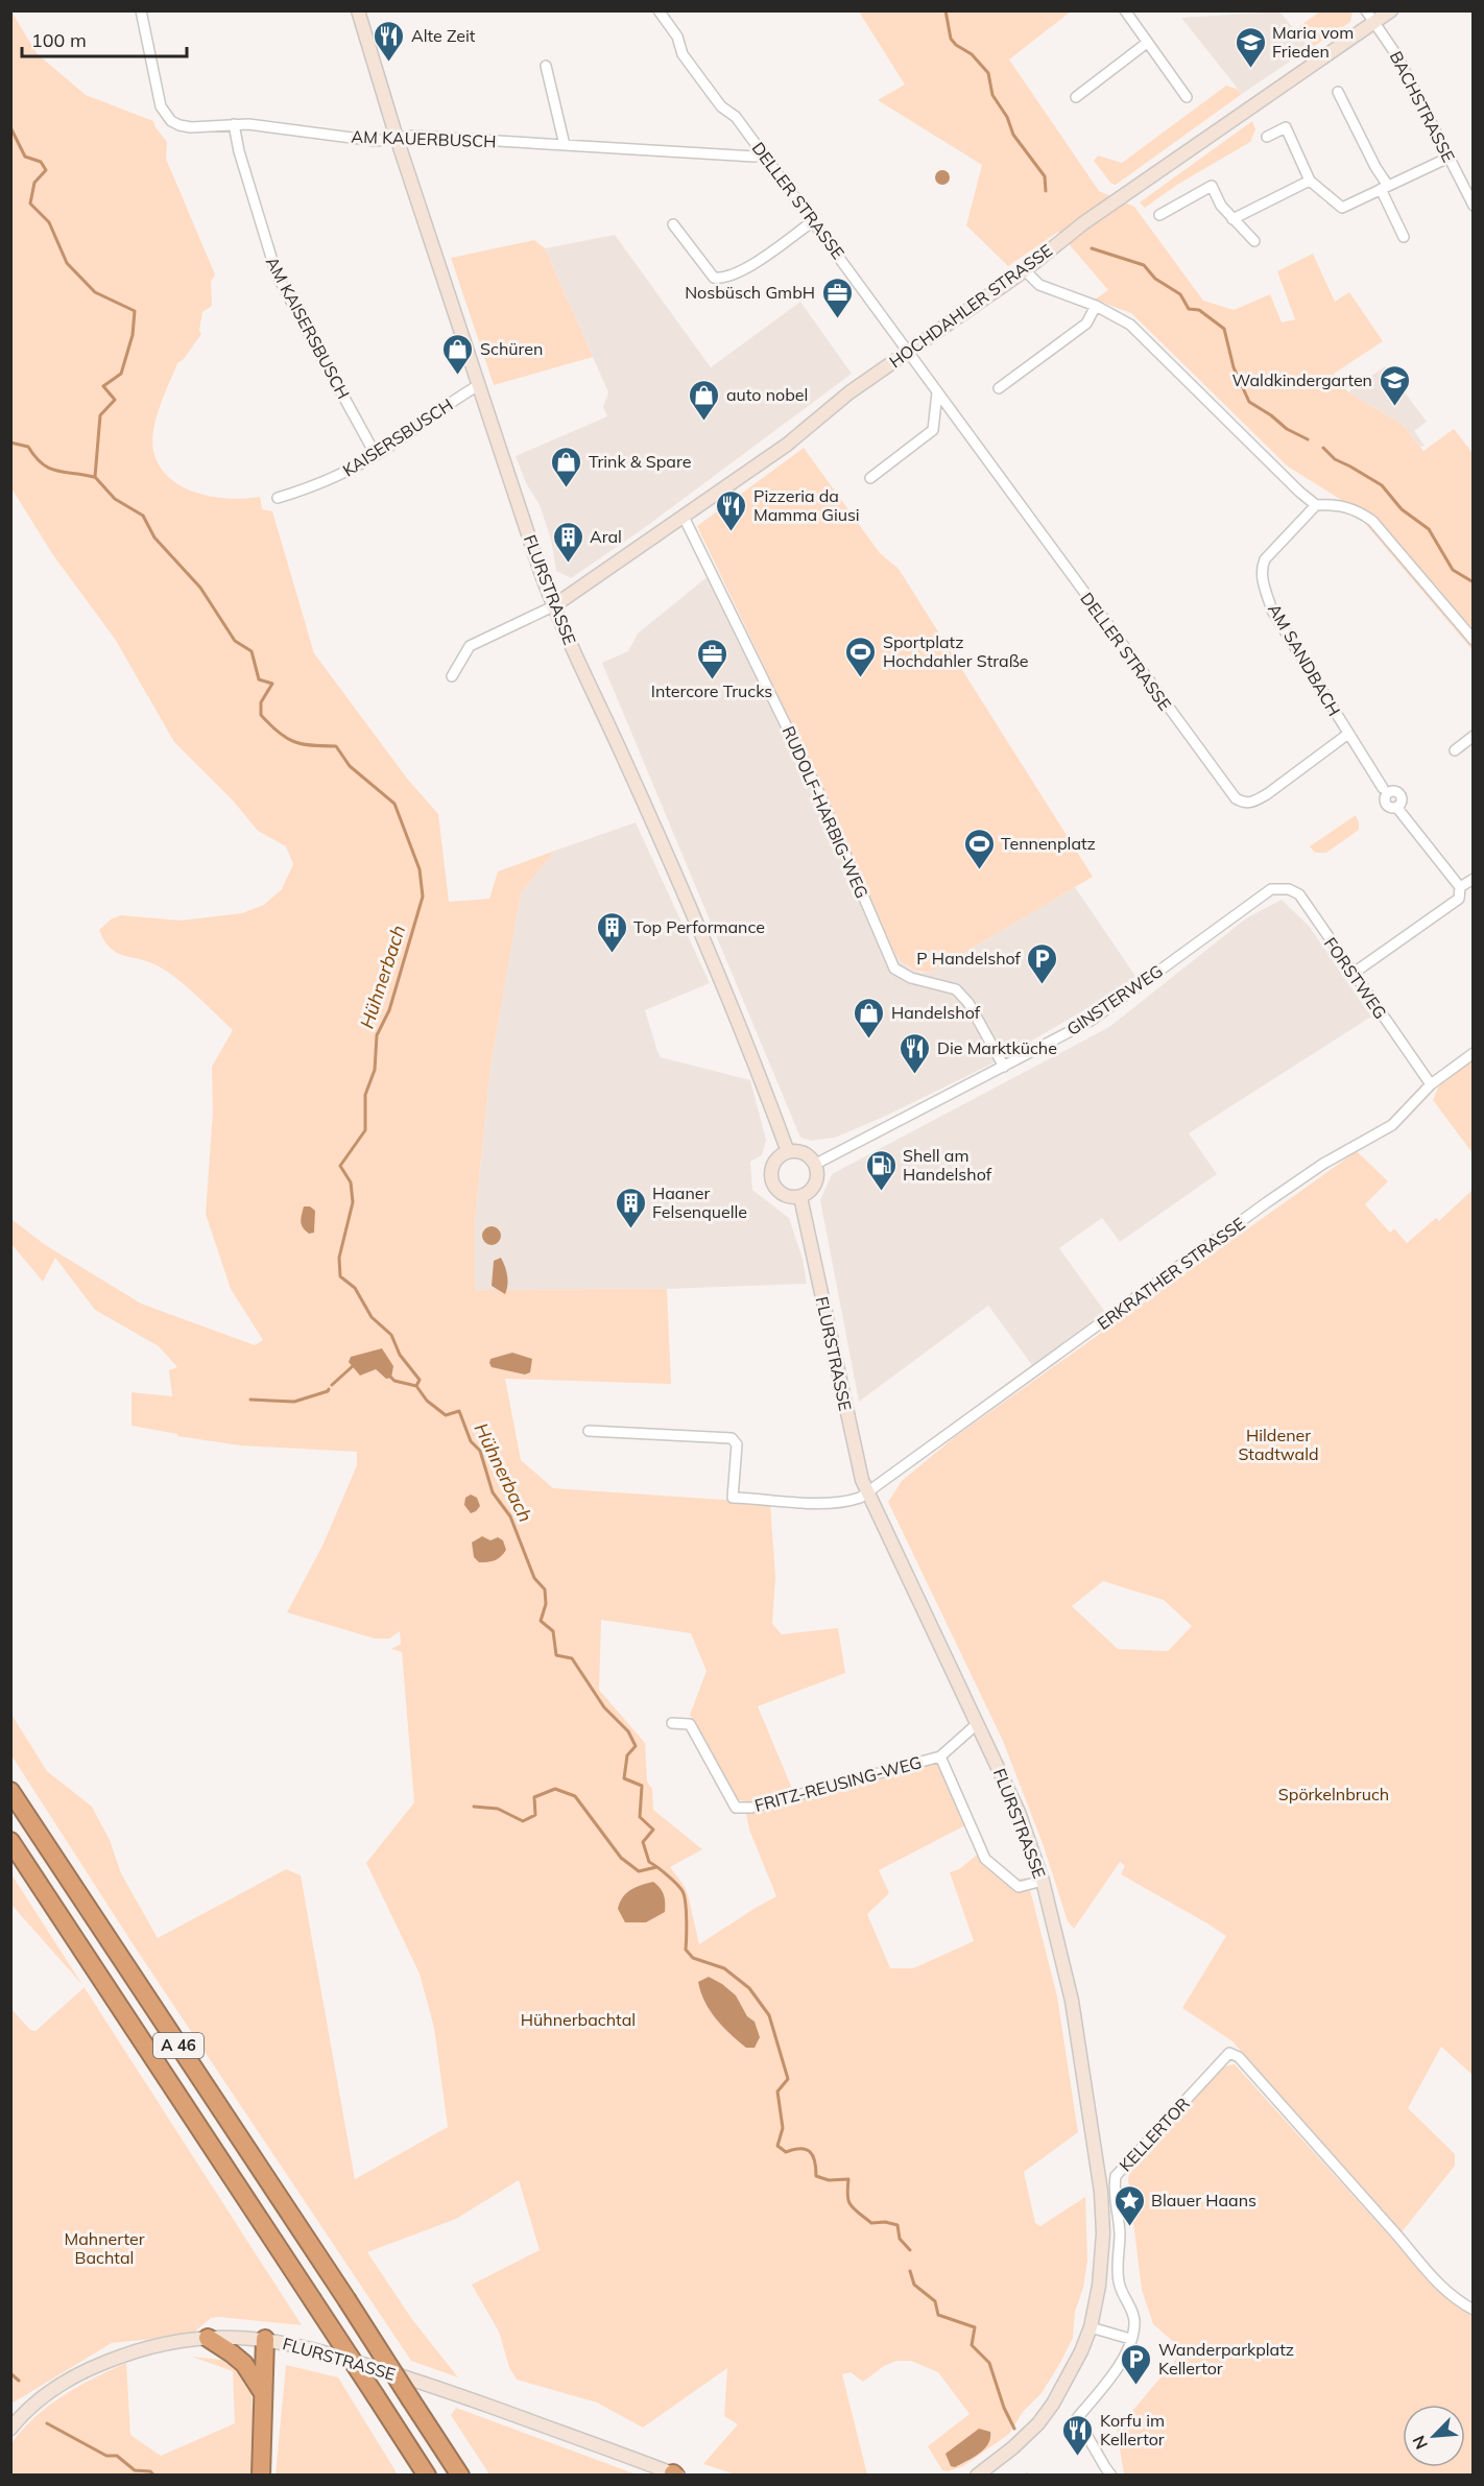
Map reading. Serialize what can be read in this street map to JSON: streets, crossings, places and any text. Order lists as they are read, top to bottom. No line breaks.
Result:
{"streets":{"highway":["A 46"],"main road":["HOCHDAHLER STRASSE","FLURSTRASSE"],"street":["BACHSTRASSE","AM KAUERBUSCH","DELLER STRASSE","AM KAISERSBUSCH","KAISERSBUSCH","AM SANDBACH","RUDOLF-HARBIG-WEG","FORSTWEG","GINSTERWEG","ERKRATHER STRASSE","FRITZ-REUSING-WEG","KELLERTOR"]},"crossings":[["BACHSTRASSE","HOCHDAHLER STRASSE"],["AM KAUERBUSCH","DELLER STRASSE"],["AM KAUERBUSCH","AM KAISERSBUSCH"],["AM KAUERBUSCH","FLURSTRASSE"],["DELLER STRASSE","HOCHDAHLER STRASSE"],["DELLER STRASSE","AM SANDBACH"],["HOCHDAHLER STRASSE","FLURSTRASSE"],["HOCHDAHLER STRASSE","RUDOLF-HARBIG-WEG"],["AM KAISERSBUSCH","KAISERSBUSCH"],["KAISERSBUSCH","FLURSTRASSE"],["FLURSTRASSE","GINSTERWEG"],["FLURSTRASSE","ERKRATHER STRASSE"],["FLURSTRASSE","FRITZ-REUSING-WEG"],["RUDOLF-HARBIG-WEG","GINSTERWEG"],["FORSTWEG","GINSTERWEG"],["FORSTWEG","ERKRATHER STRASSE"]],"water":["Hühnerbach"],"parks":["Hildener Stadtwald","Spörkelnbruch","Hühnerbachtal","Mahnerter Bachtal"],"places":{"restaurant":["Alte Zeit","Pizzeria da Mamma Giusi","Die Marktküche","Korfu im Kellertor"],"school or university":["Maria vom Frieden","Waldkindergarten"],"office":["Nosbüsch GmbH","Intercore Trucks"],"shop":["Schüren","auto nobel","Trink & Spare","Handelshof"],"building":["Aral","Top Performance","Haaner Felsenquelle"],"sports":["Sportplatz Hochdahler Straße","Tennenplatz"],"parking":["P Handelshof","Wanderparkplatz Kellertor"],"fuel station":["Shell am Handelshof"],"place":["Blauer Haans"]},"scale_bar":"100 m","north":"bottom left"}
